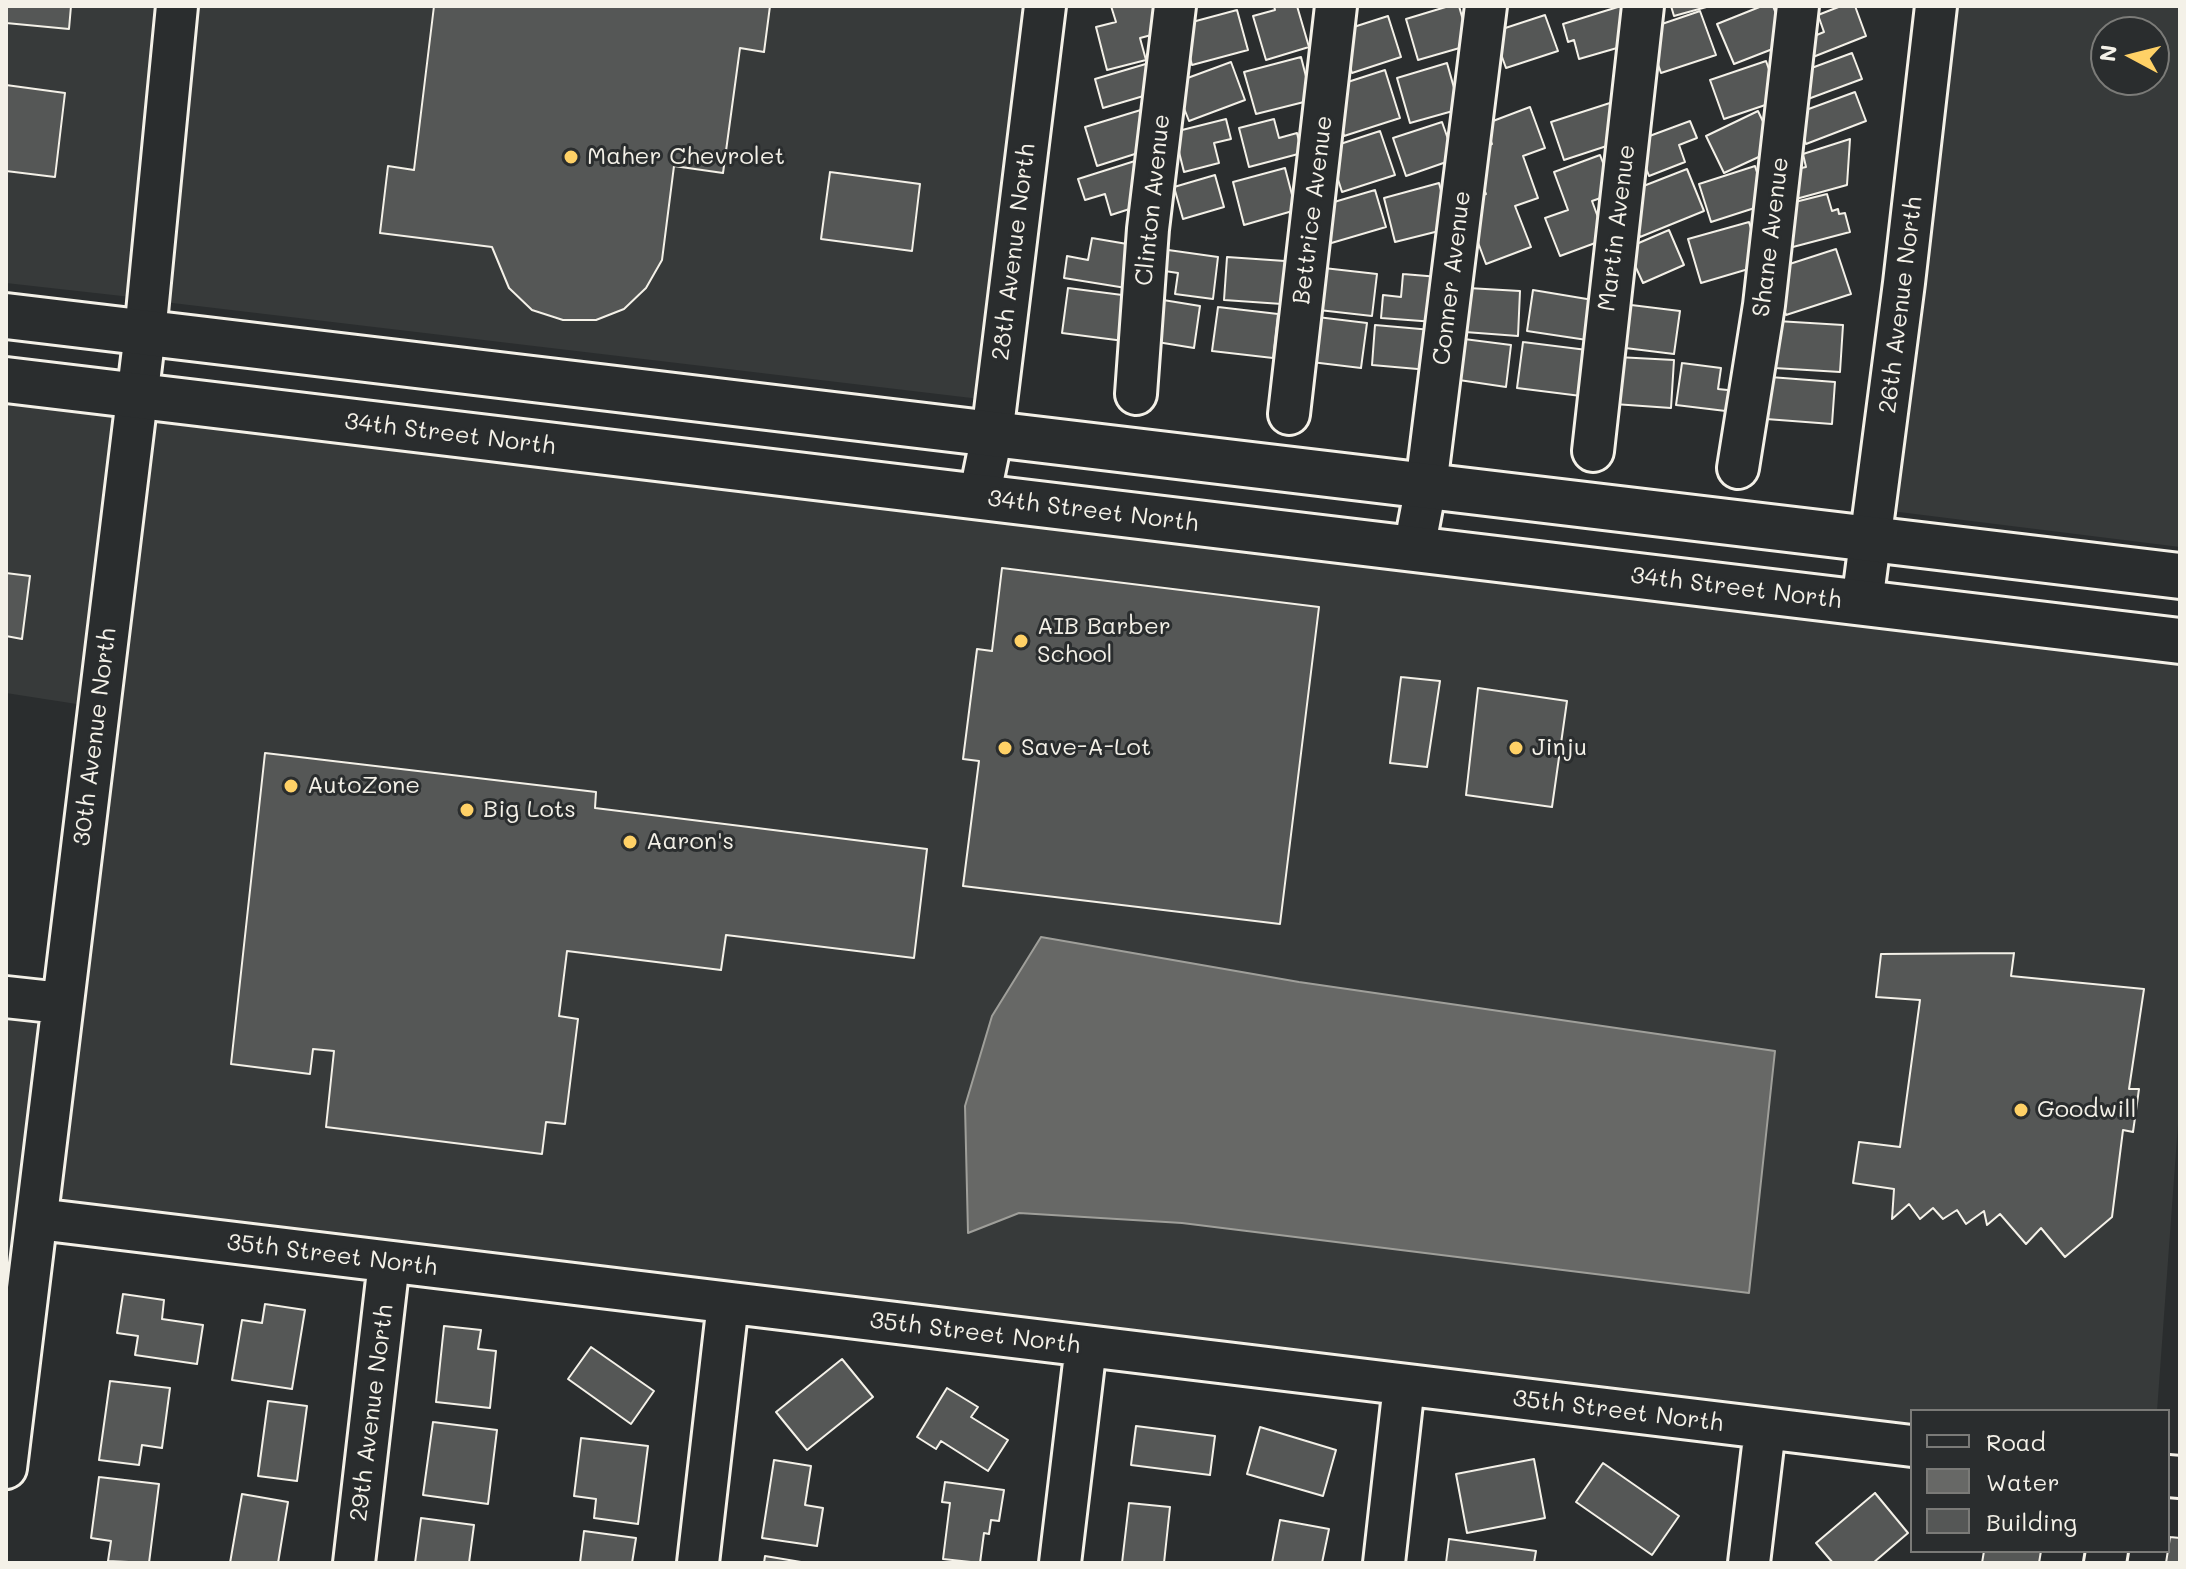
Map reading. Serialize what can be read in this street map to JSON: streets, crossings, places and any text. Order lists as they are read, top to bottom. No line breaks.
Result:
{"streets":{"highway":["34th Street North"],"street":["Clinton Avenue","Bettrice Avenue","Martin Avenue","Shane Avenue","28th Avenue North","Conner Avenue","26th Avenue North","30th Avenue North","35th Street North","29th Avenue North"]},"crossings":[["28th Avenue North","34th Street North"],["Conner Avenue","34th Street North"],["26th Avenue North","34th Street North"],["34th Street North","30th Avenue North"],["30th Avenue North","35th Street North"],["35th Street North","29th Avenue North"]],"places":["Maher Chevrolet","AIB Barber School","Save-A-Lot","Jinju","AutoZone","Big Lots","Aaron's","Goodwill"],"legend":["Road","Water","Building"],"north":"left"}
